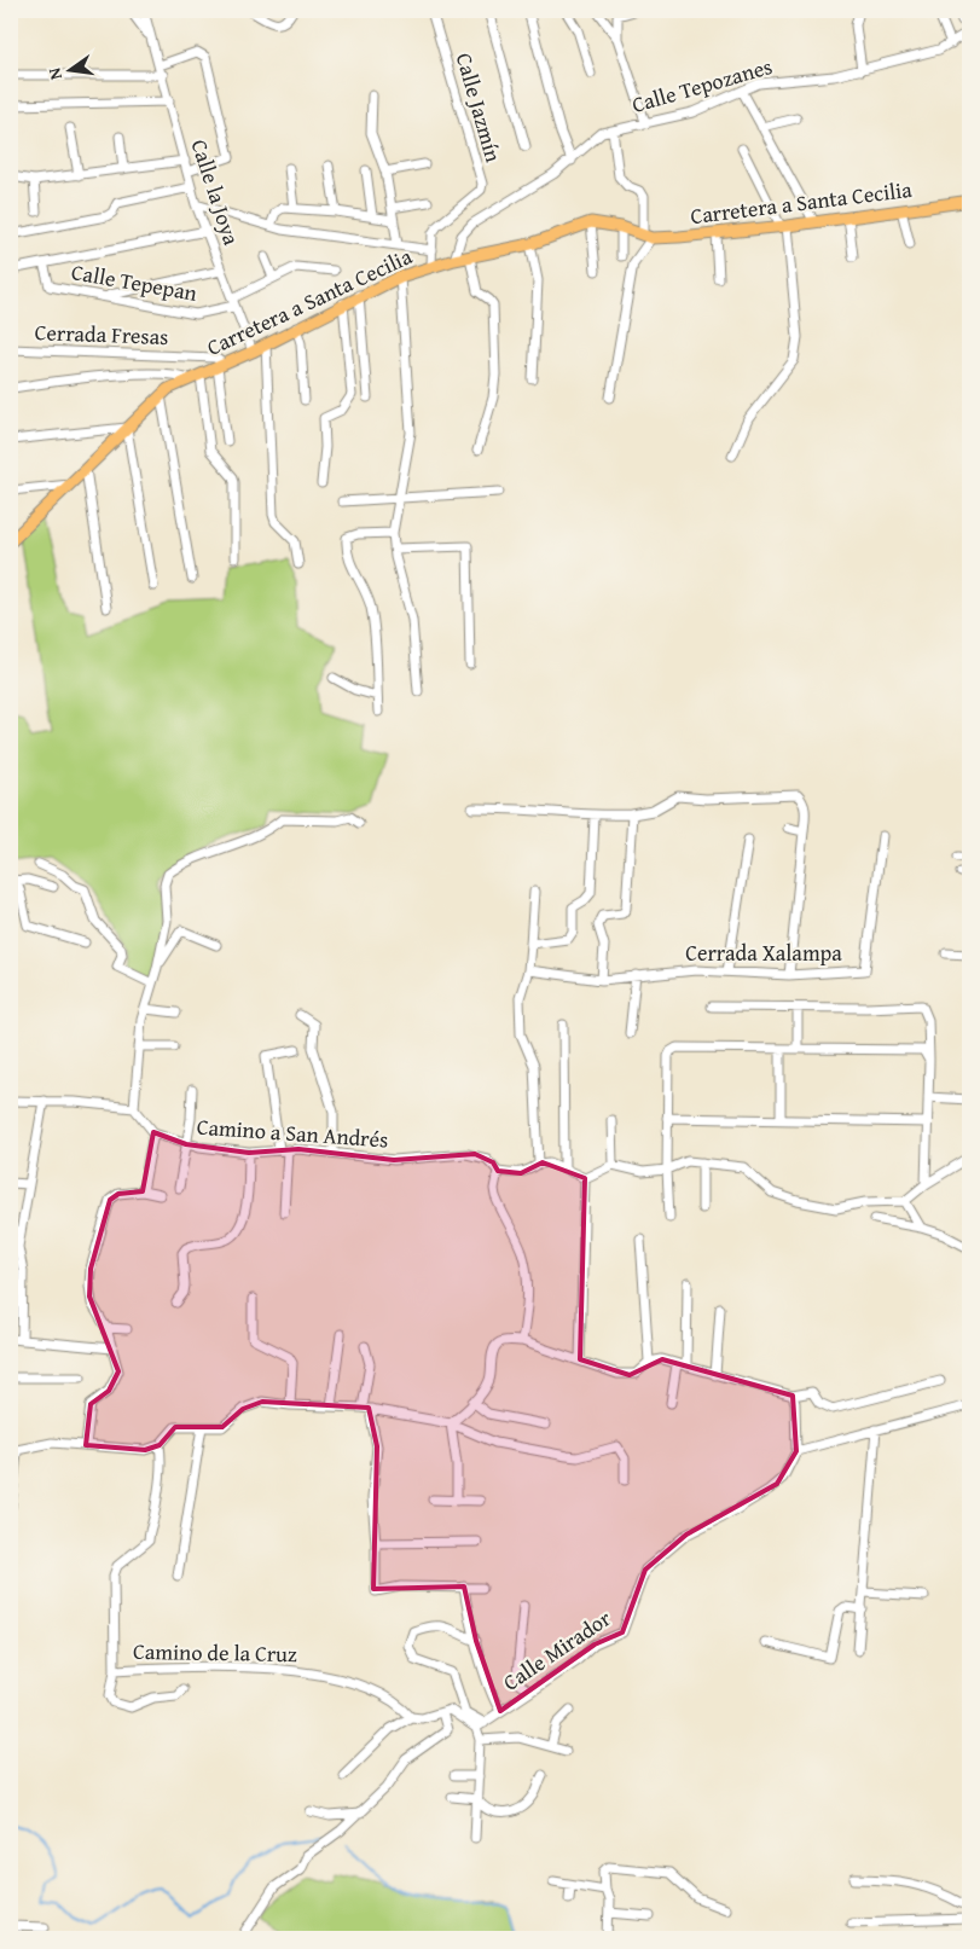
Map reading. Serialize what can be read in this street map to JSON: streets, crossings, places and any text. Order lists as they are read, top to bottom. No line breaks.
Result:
{"streets":{"main road":["Carretera a Santa Cecilia"],"street":["Calle Tepozanes","Calle Jazmín","Calle la Joya","Calle Tepepan","Cerrada Fresas","Cerrada Xalampa","Camino a San Andrés","Calle Mirador","Camino de la Cruz"]},"crossings":[["Calle Tepozanes","Carretera a Santa Cecilia"],["Calle Jazmín","Carretera a Santa Cecilia"],["Calle la Joya","Carretera a Santa Cecilia"],["Calle la Joya","Calle Tepepan"],["Carretera a Santa Cecilia","Cerrada Fresas"]],"north":"left"}
